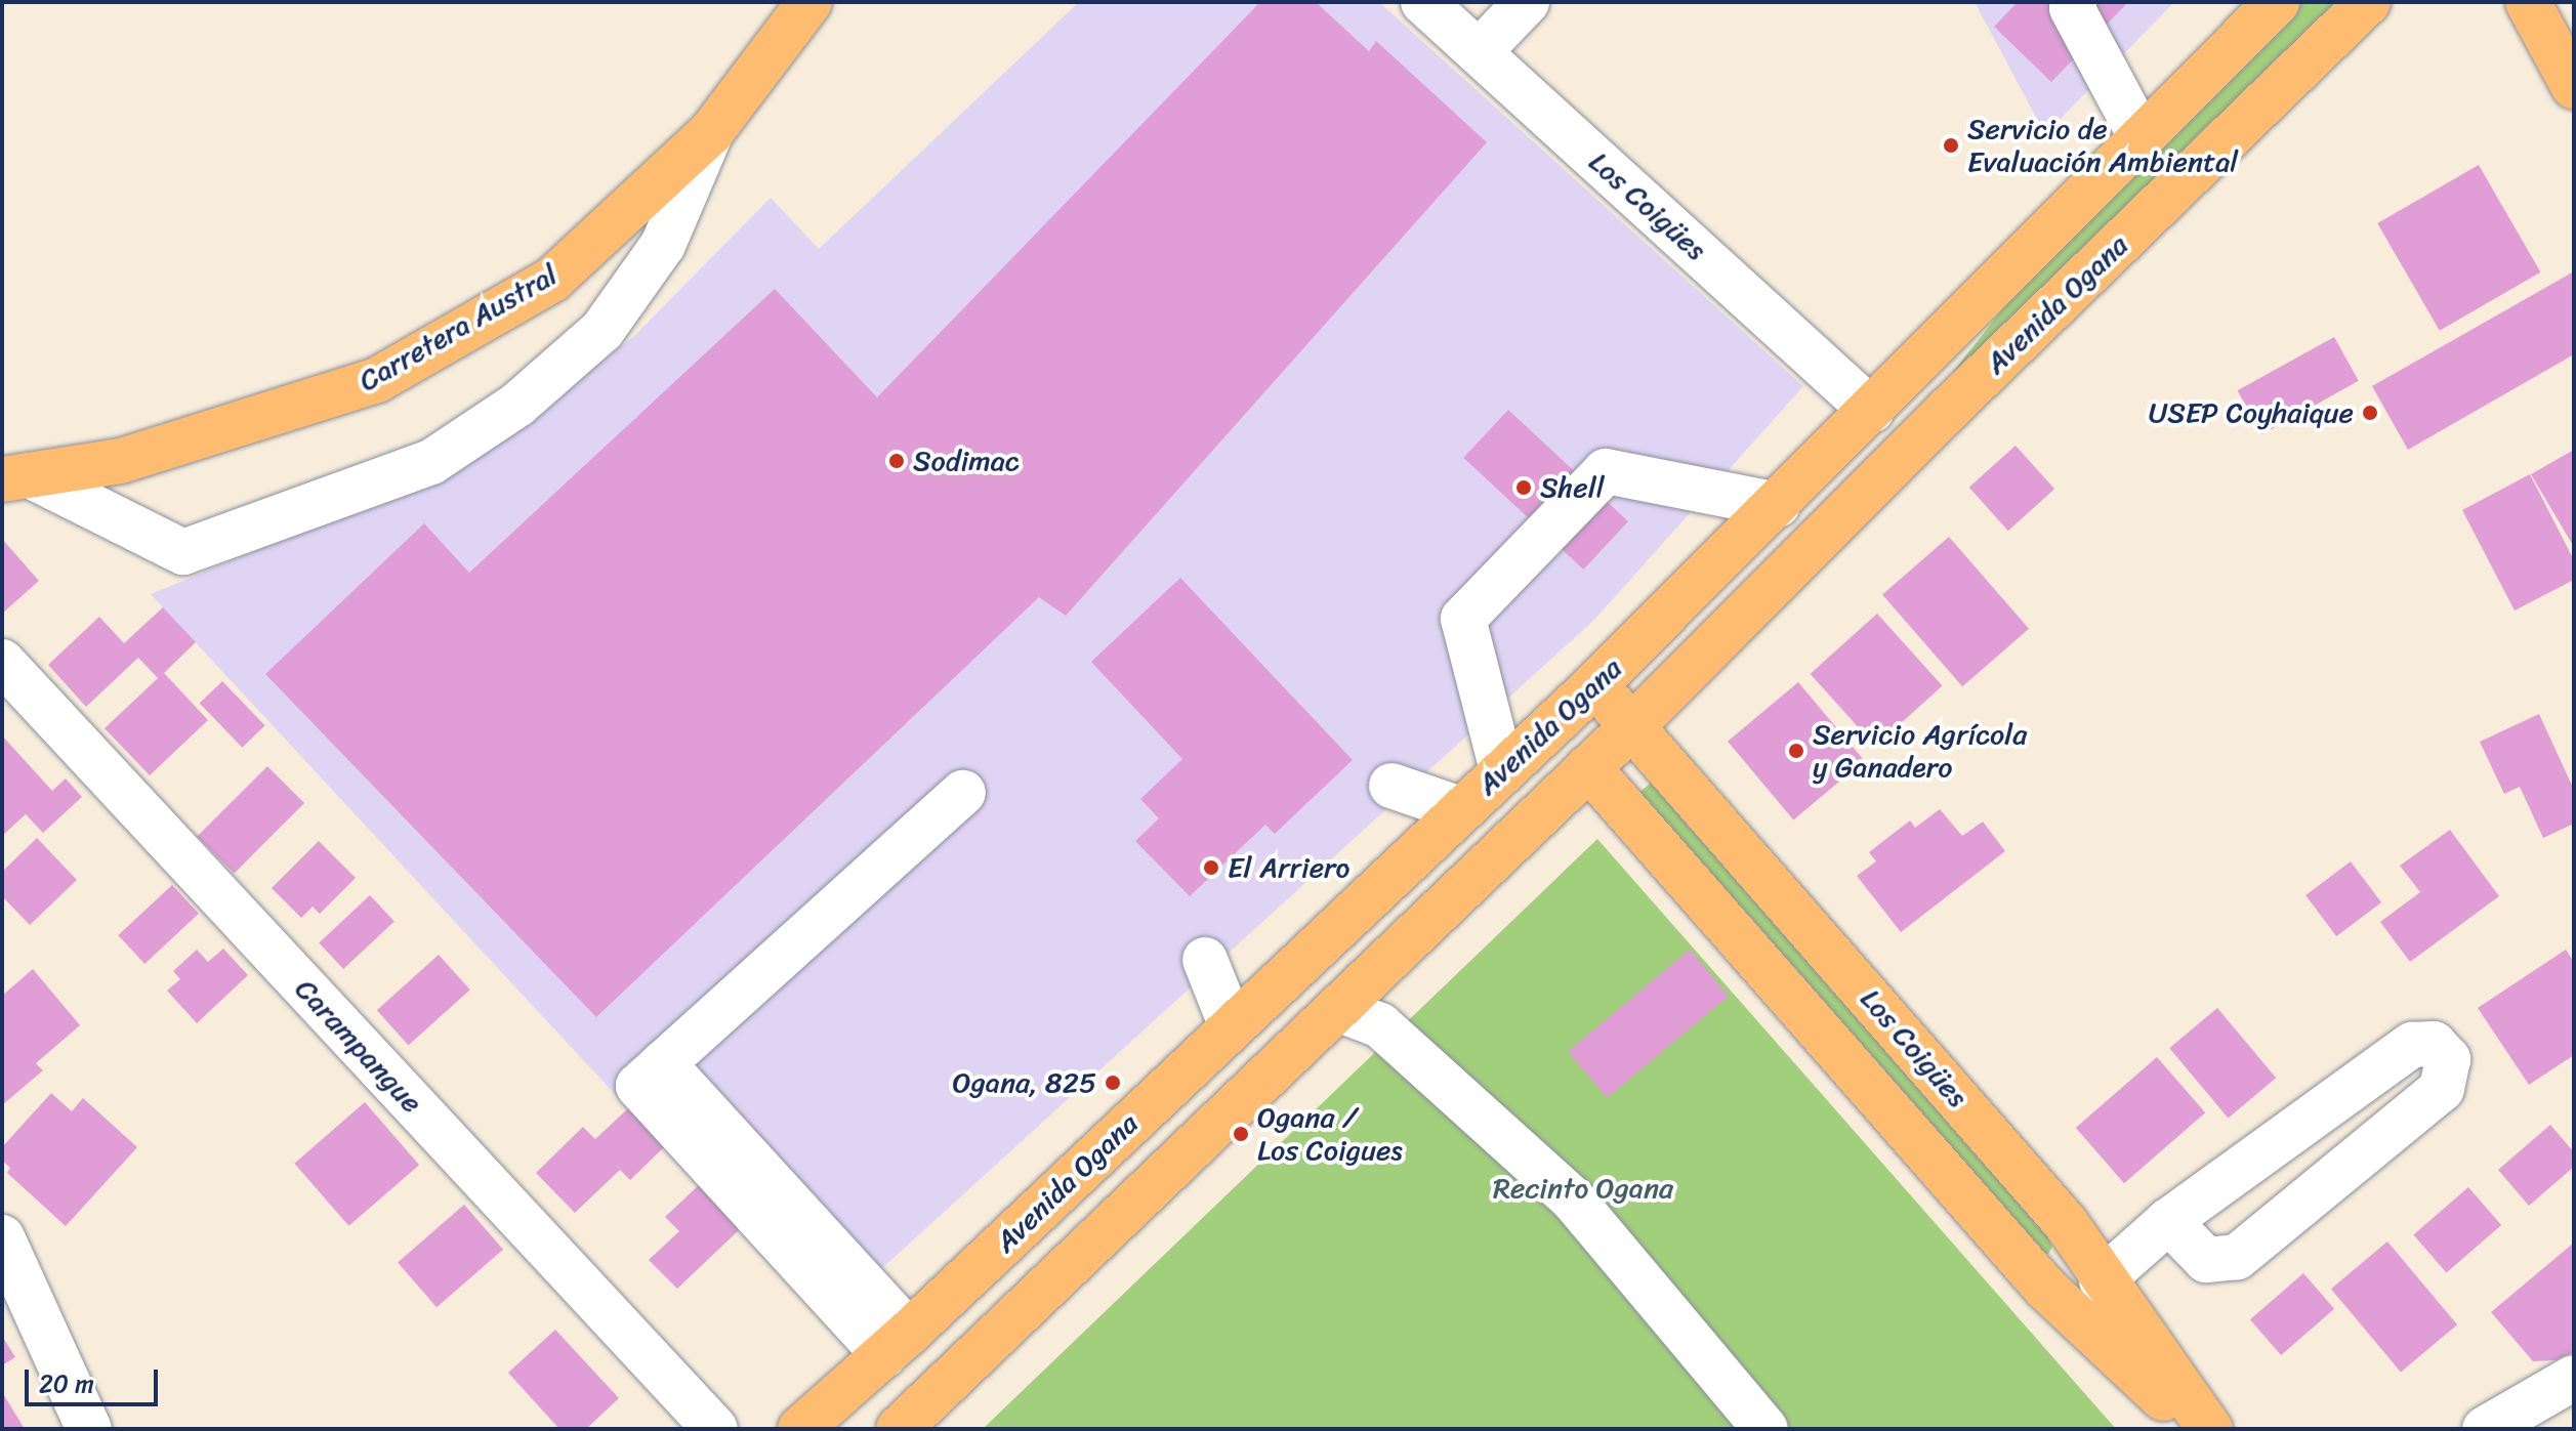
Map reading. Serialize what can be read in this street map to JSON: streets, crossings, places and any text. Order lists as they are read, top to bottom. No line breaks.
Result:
{"streets":{"main road":["Los Coigües","Avenida Ogana","Carretera Austral"],"street":["Carampangue"]},"crossings":[["Los Coigües","Avenida Ogana"]],"parks":["Recinto Ogana"],"places":["Servicio de Evaluación Ambiental","USEP Coyhaique","Sodimac","Shell","Servicio Agrícola y Ganadero","El Arriero","Ogana, 825","Ogana / Los Coigues"],"scale_bar":"20 m"}
